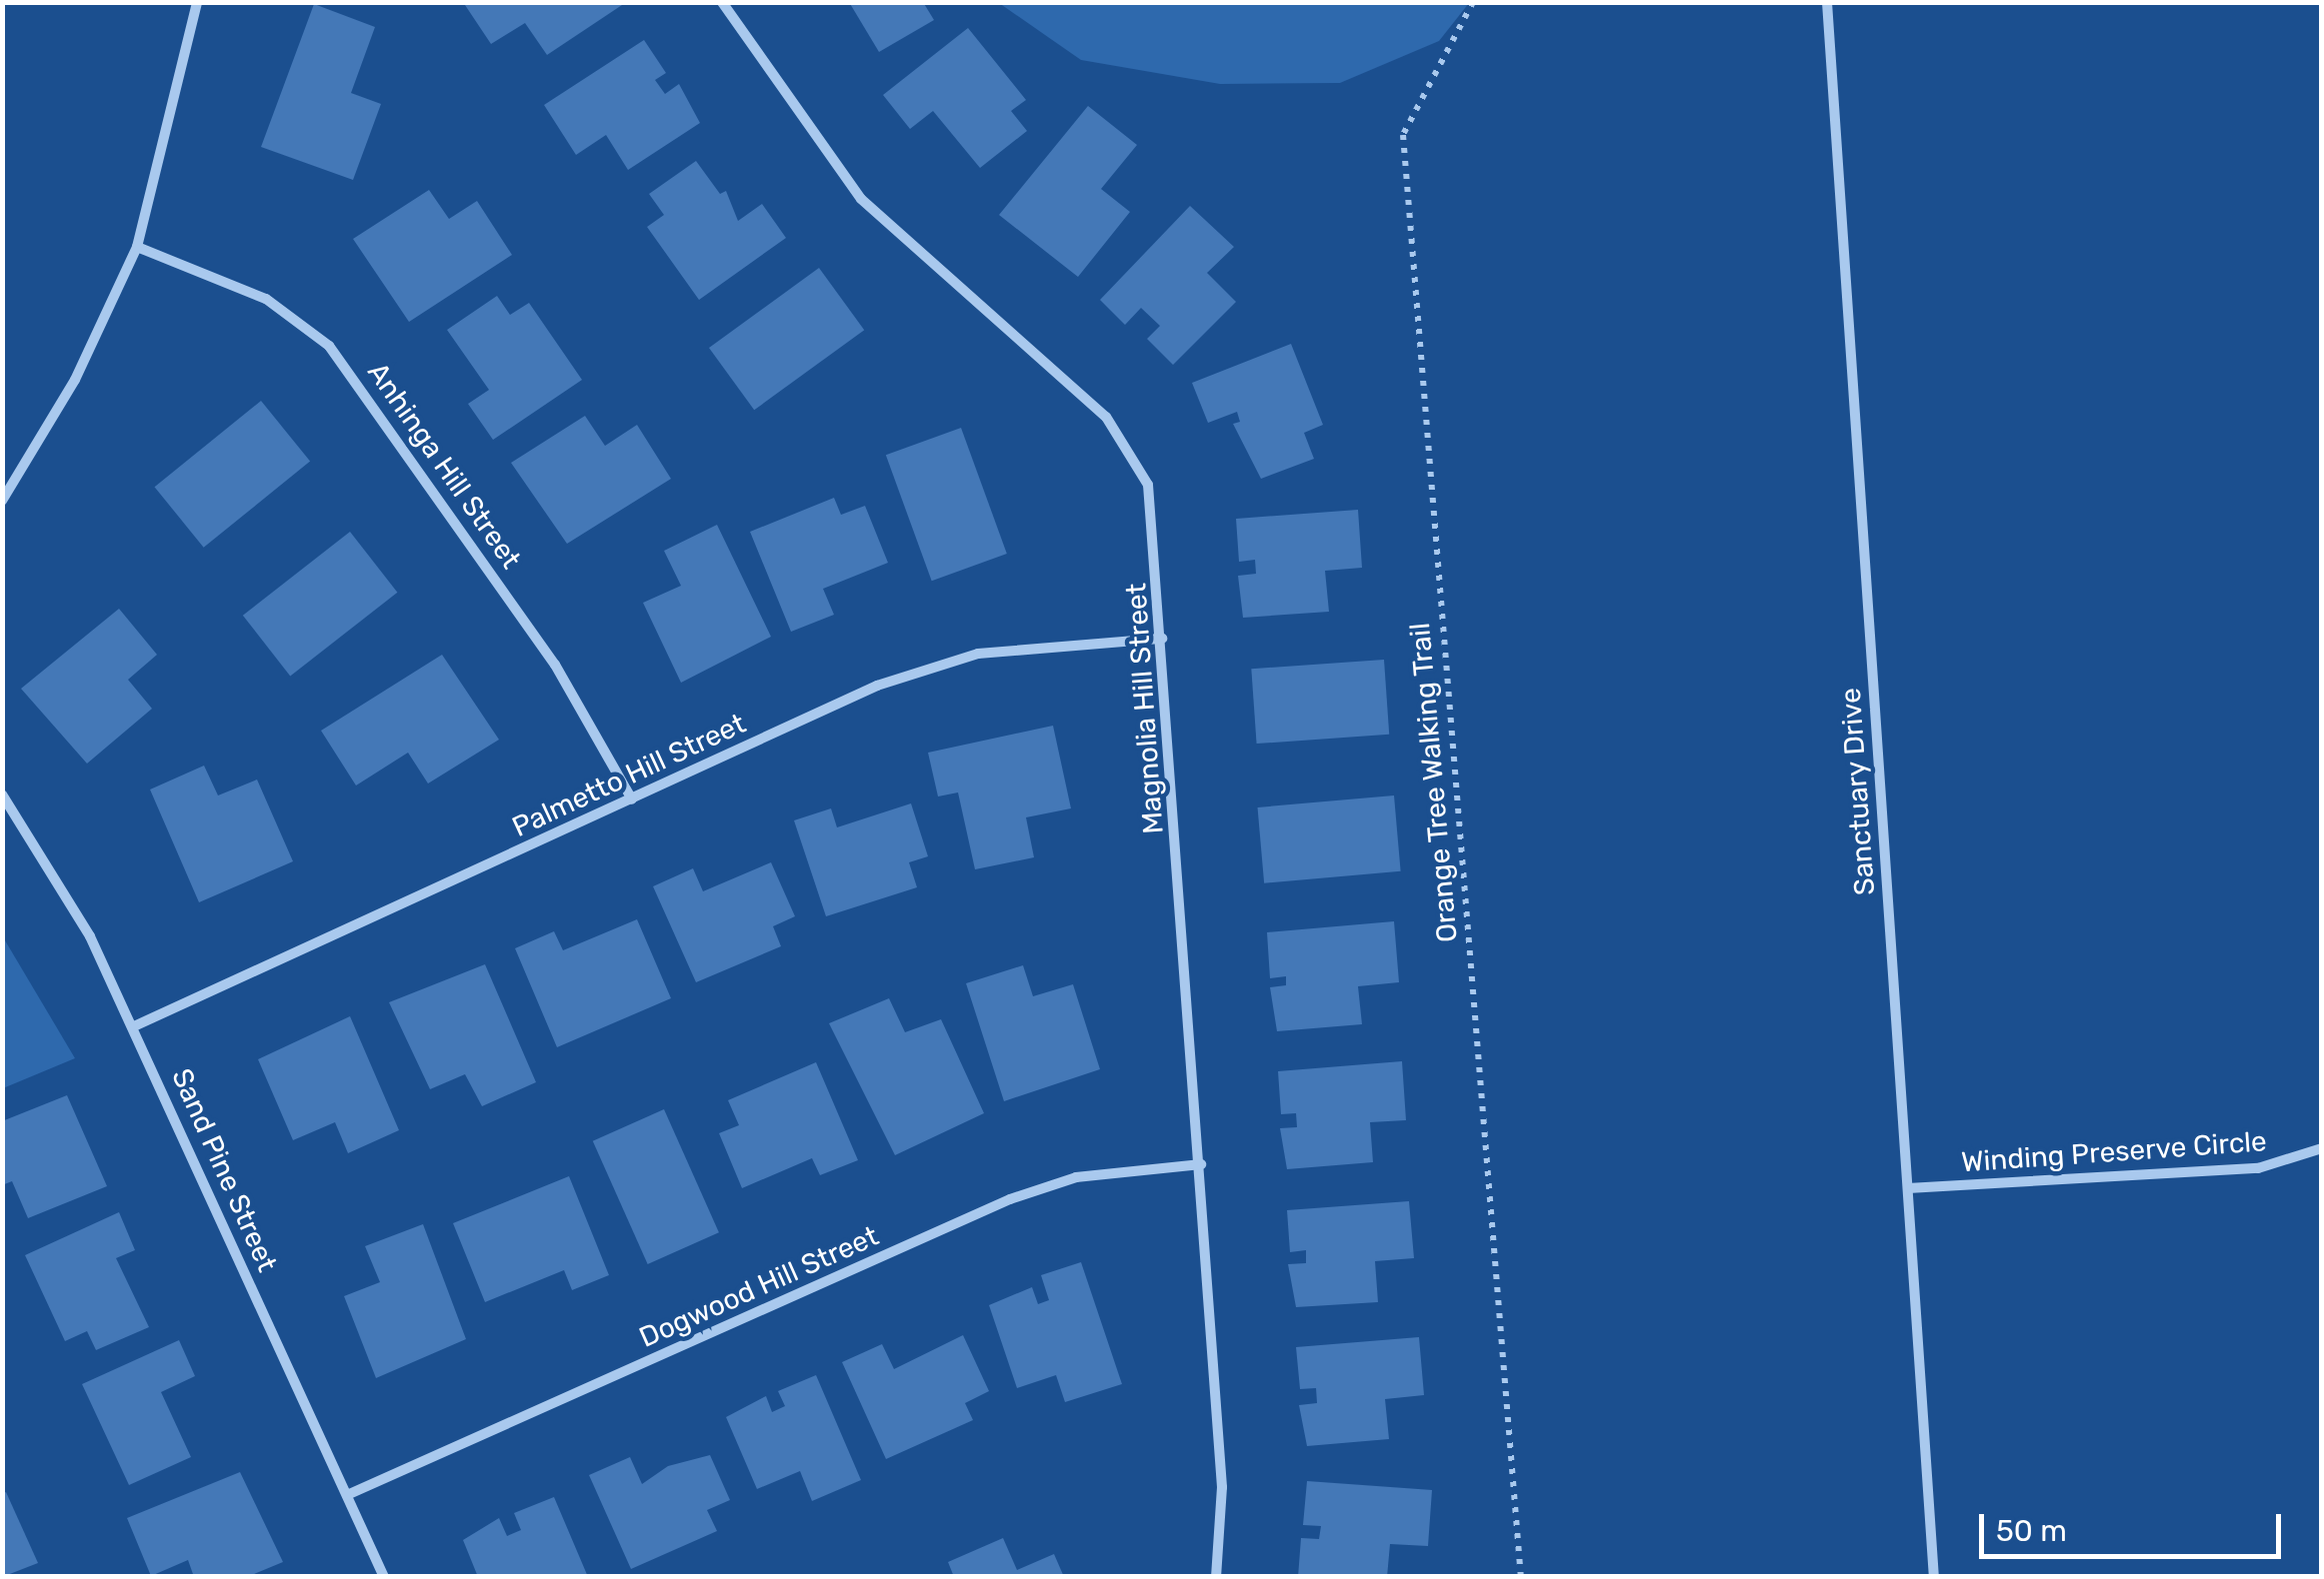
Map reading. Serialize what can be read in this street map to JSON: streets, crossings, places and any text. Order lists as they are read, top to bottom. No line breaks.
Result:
{"streets":{"street":["Anhinga Hill Street","Magnolia Hill Street","Palmetto Hill Street","Sanctuary Drive","Winding Preserve Circle","Sand Pine Street","Dogwood Hill Street"],"path":["Orange Tree Walking Trail"]},"crossings":[["Anhinga Hill Street","Palmetto Hill Street"],["Magnolia Hill Street","Palmetto Hill Street"],["Magnolia Hill Street","Dogwood Hill Street"],["Palmetto Hill Street","Sand Pine Street"],["Sanctuary Drive","Winding Preserve Circle"],["Sand Pine Street","Dogwood Hill Street"]],"scale_bar":"50 m"}
